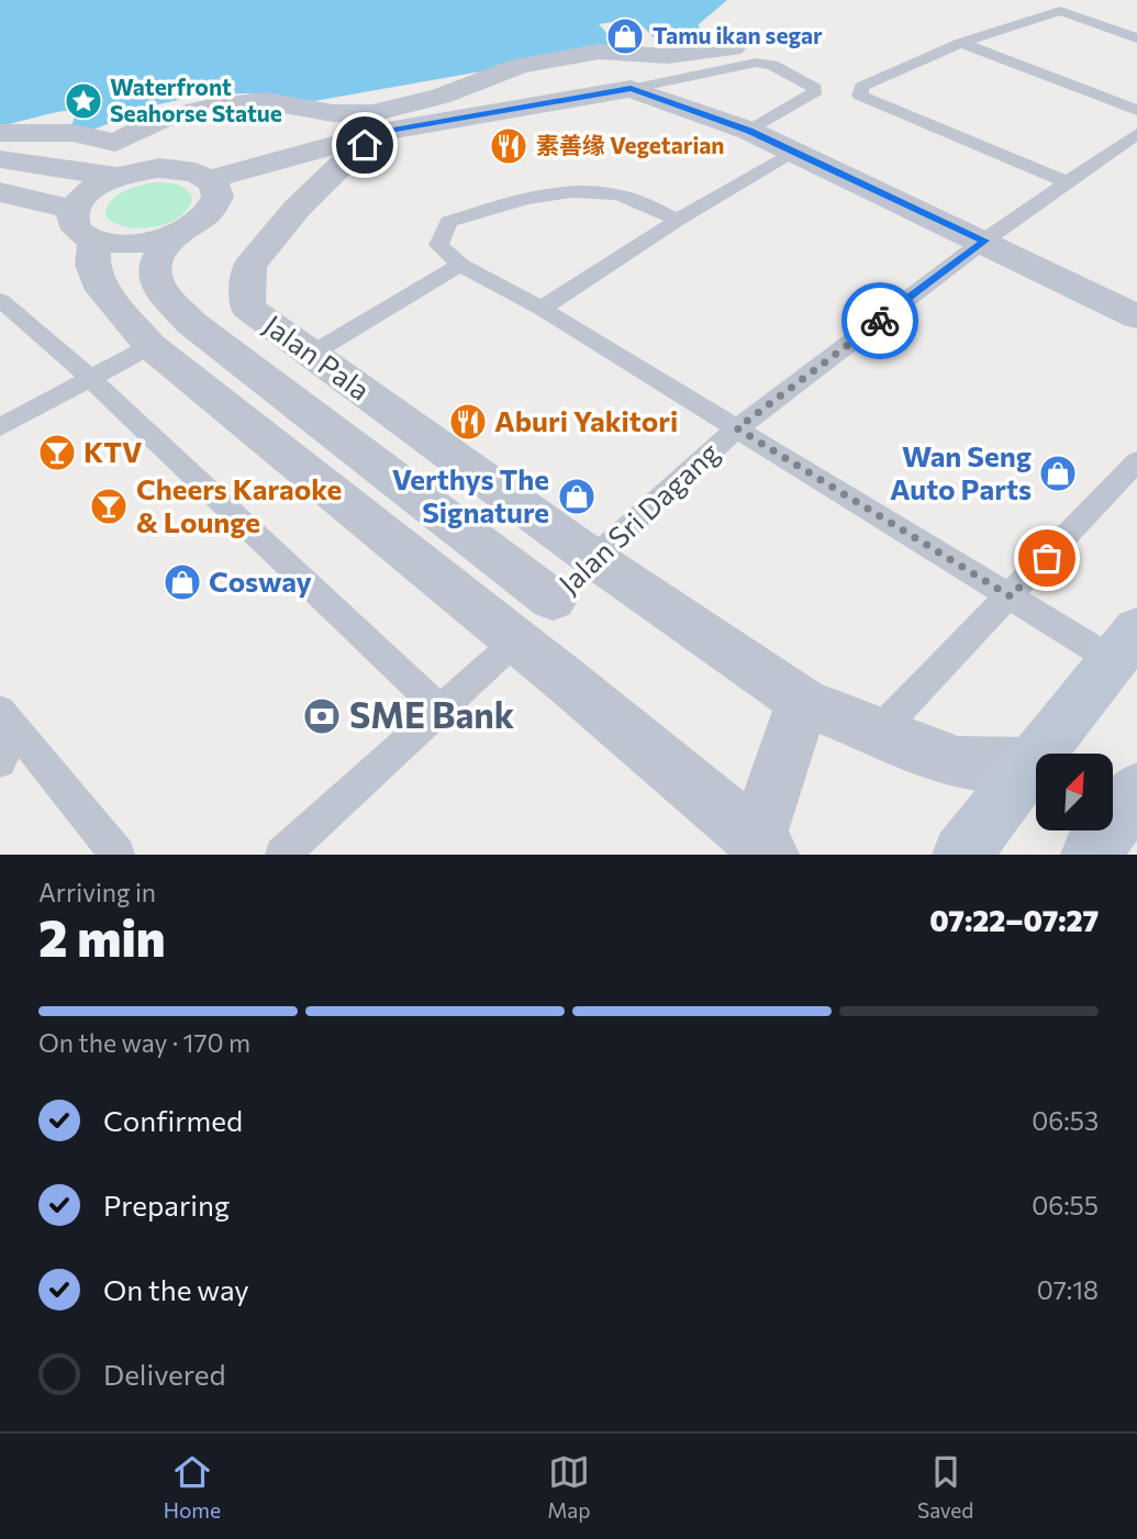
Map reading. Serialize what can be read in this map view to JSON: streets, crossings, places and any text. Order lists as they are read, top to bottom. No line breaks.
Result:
{"streets":{"street":["Jalan Pala","Jalan Sri Dagang"]},"crossings":[["Jalan Pala","Jalan Sri Dagang"]],"places":{"shop":["Tamu ikan segar","Wan Seng Auto Parts","Verthys The Signature","Cosway"],"place":["Waterfront Seahorse Statue"],"restaurant":["素善缘 Vegetarian","Aburi Yakitori"],"bar":["KTV","Cheers Karaoke & Lounge"],"bank":["SME Bank"]},"north":"top right","page":{"heading":["2 min","Arriving in","07:22–07:27"],"bar":"On the way · 170 m","list":[["Confirmed","06:53"],["Preparing","06:55"],["On the way","07:18"],"Delivered"],"tabs":["Home","Map","Saved"]}}
